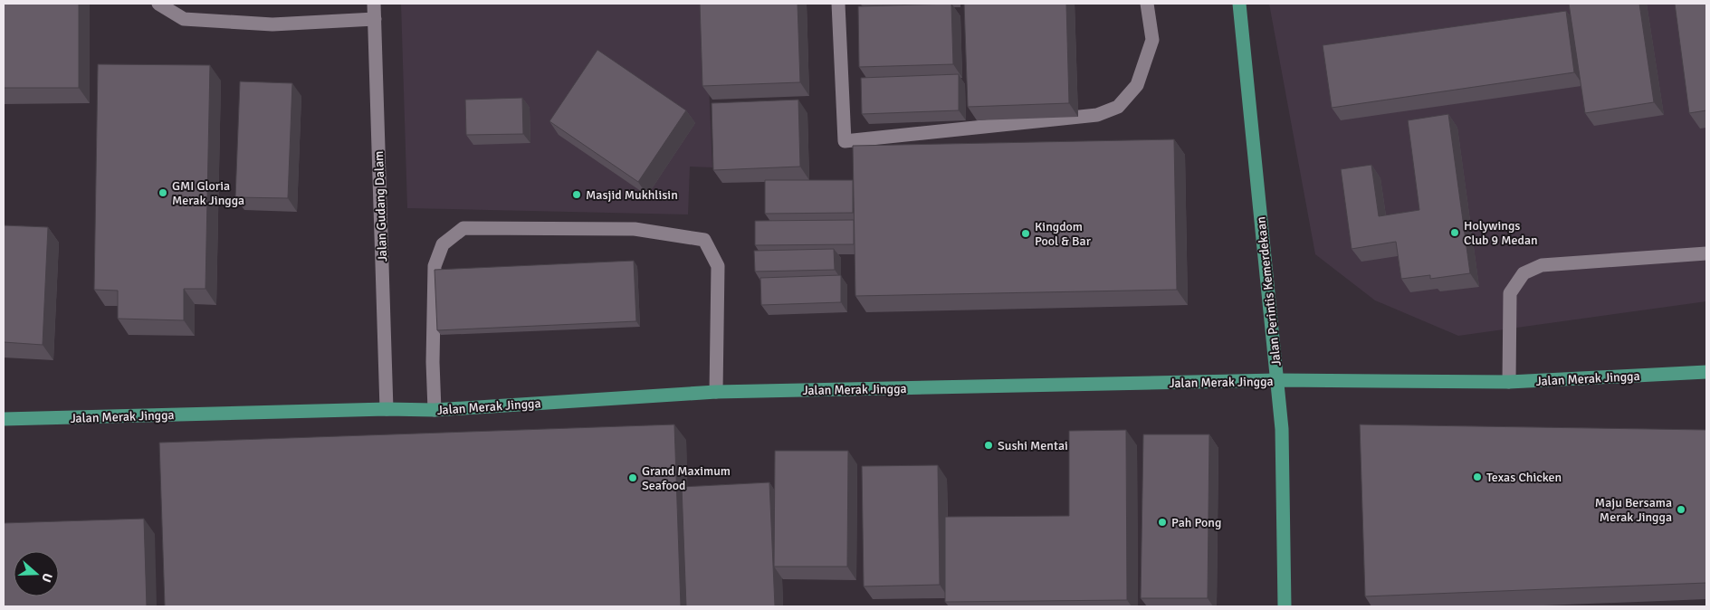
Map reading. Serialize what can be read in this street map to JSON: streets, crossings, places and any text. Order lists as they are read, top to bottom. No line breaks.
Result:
{"streets":{"main road":["Jalan Perintis Kemerdekaan","Jalan Merak Jingga"],"street":["Jalan Gudang Dalam"]},"crossings":[["Jalan Gudang Dalam","Jalan Merak Jingga"],["Jalan Perintis Kemerdekaan","Jalan Merak Jingga"]],"places":["GMI Gloria Merak Jingga","Masjid Mukhlisin","Holywings Club 9 Medan","Kingdom Pool & Bar","Sushi Mentai","Texas Chicken","Grand Maximum Seafood","Maju Bersama Merak Jingga","Pah Pong"],"north":"right"}
